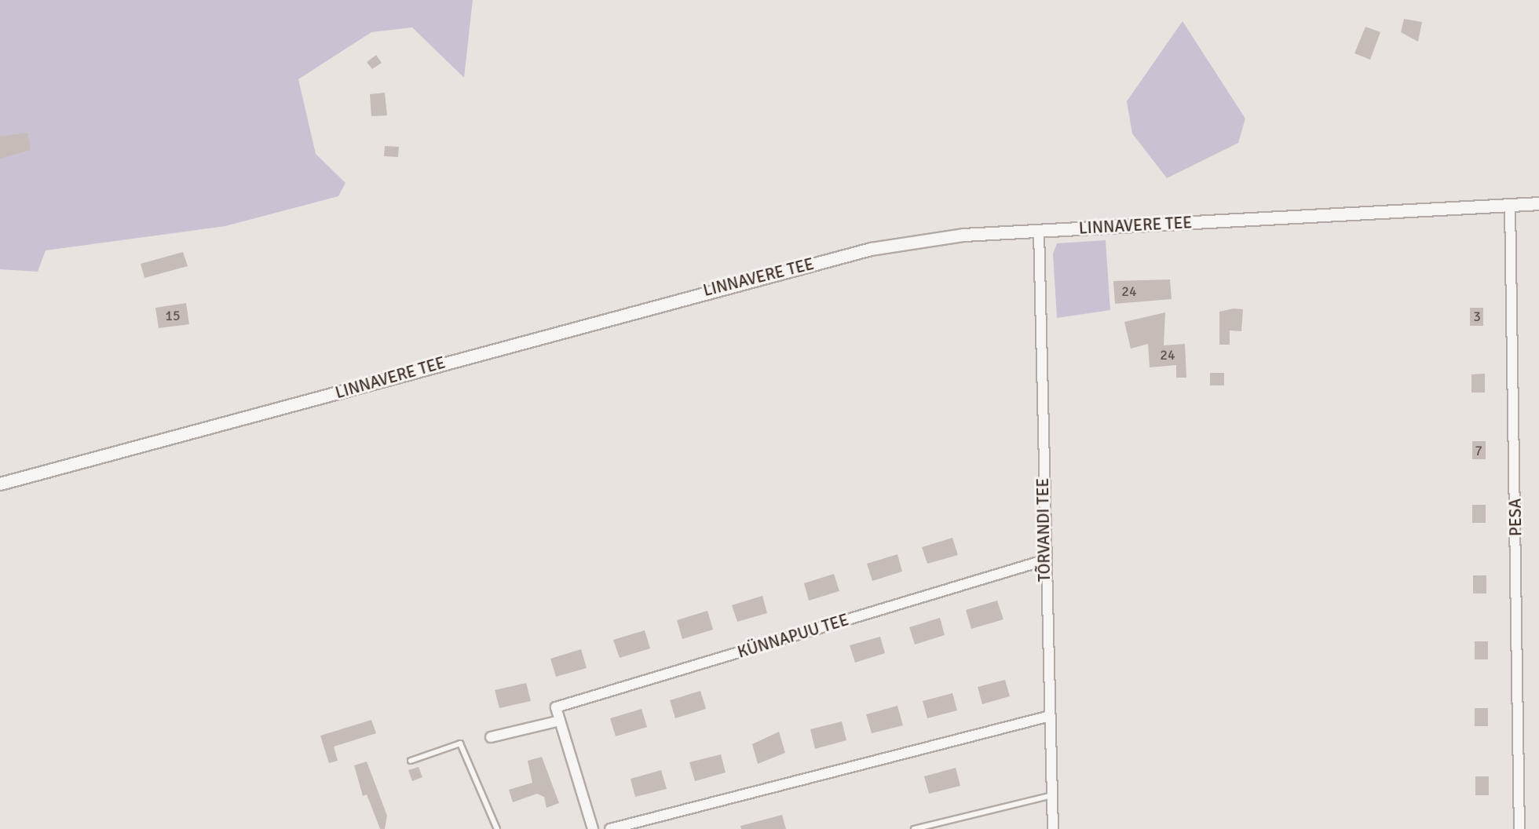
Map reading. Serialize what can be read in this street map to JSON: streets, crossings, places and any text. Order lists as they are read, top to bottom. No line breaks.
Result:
{"streets":{"street":["LINNAVERE TEE","PESA","TÕRVANDI TEE","KÜNNAPUU TEE"]},"crossings":[["LINNAVERE TEE","PESA"],["LINNAVERE TEE","TÕRVANDI TEE"],["TÕRVANDI TEE","KÜNNAPUU TEE"]],"house_numbers":["24","15","3","24","7"]}
